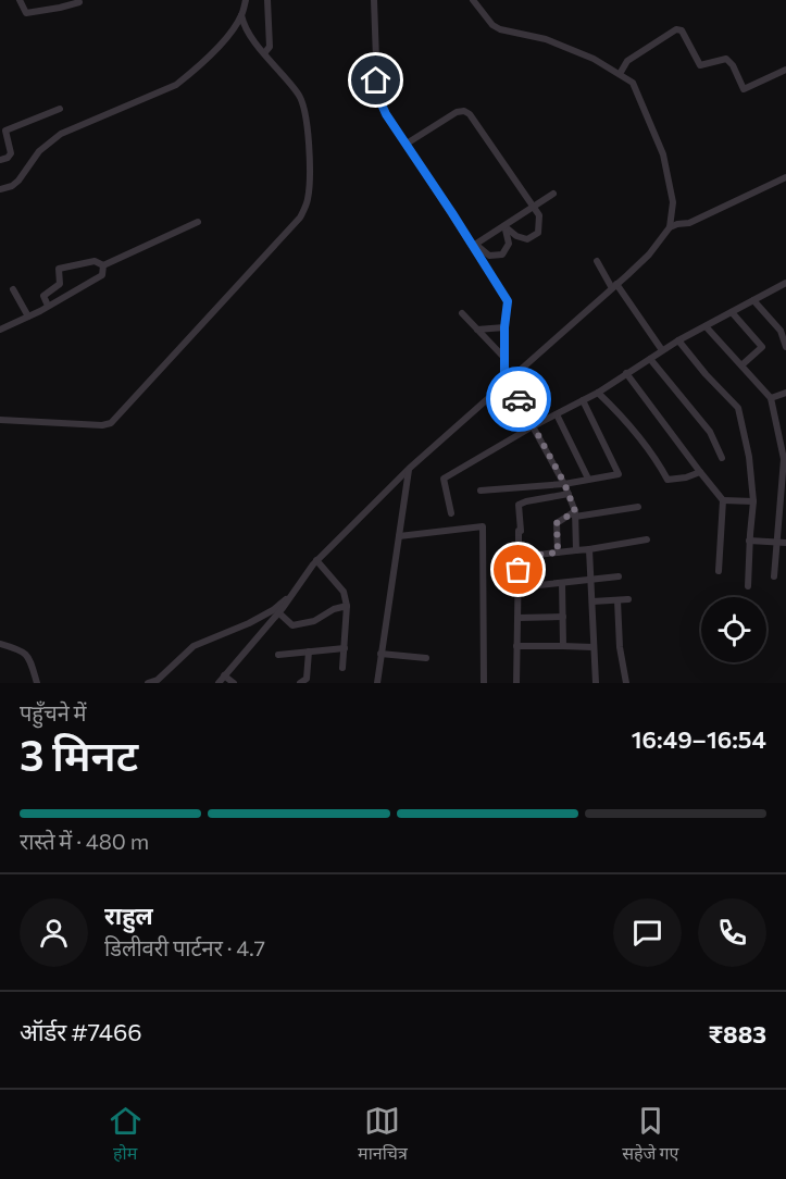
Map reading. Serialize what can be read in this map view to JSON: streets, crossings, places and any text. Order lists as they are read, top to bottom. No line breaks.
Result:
{"page":{"heading":["3 मिनट","पहुँचने में","16:49–16:54"],"panel":["राहुल","डिलीवरी पार्टनर · 4.7","ऑर्डर #7466","₹883"],"bar":"रास्ते में · 480 m","tabs":["होम","मानचित्र","सहेजे गए"]}}
